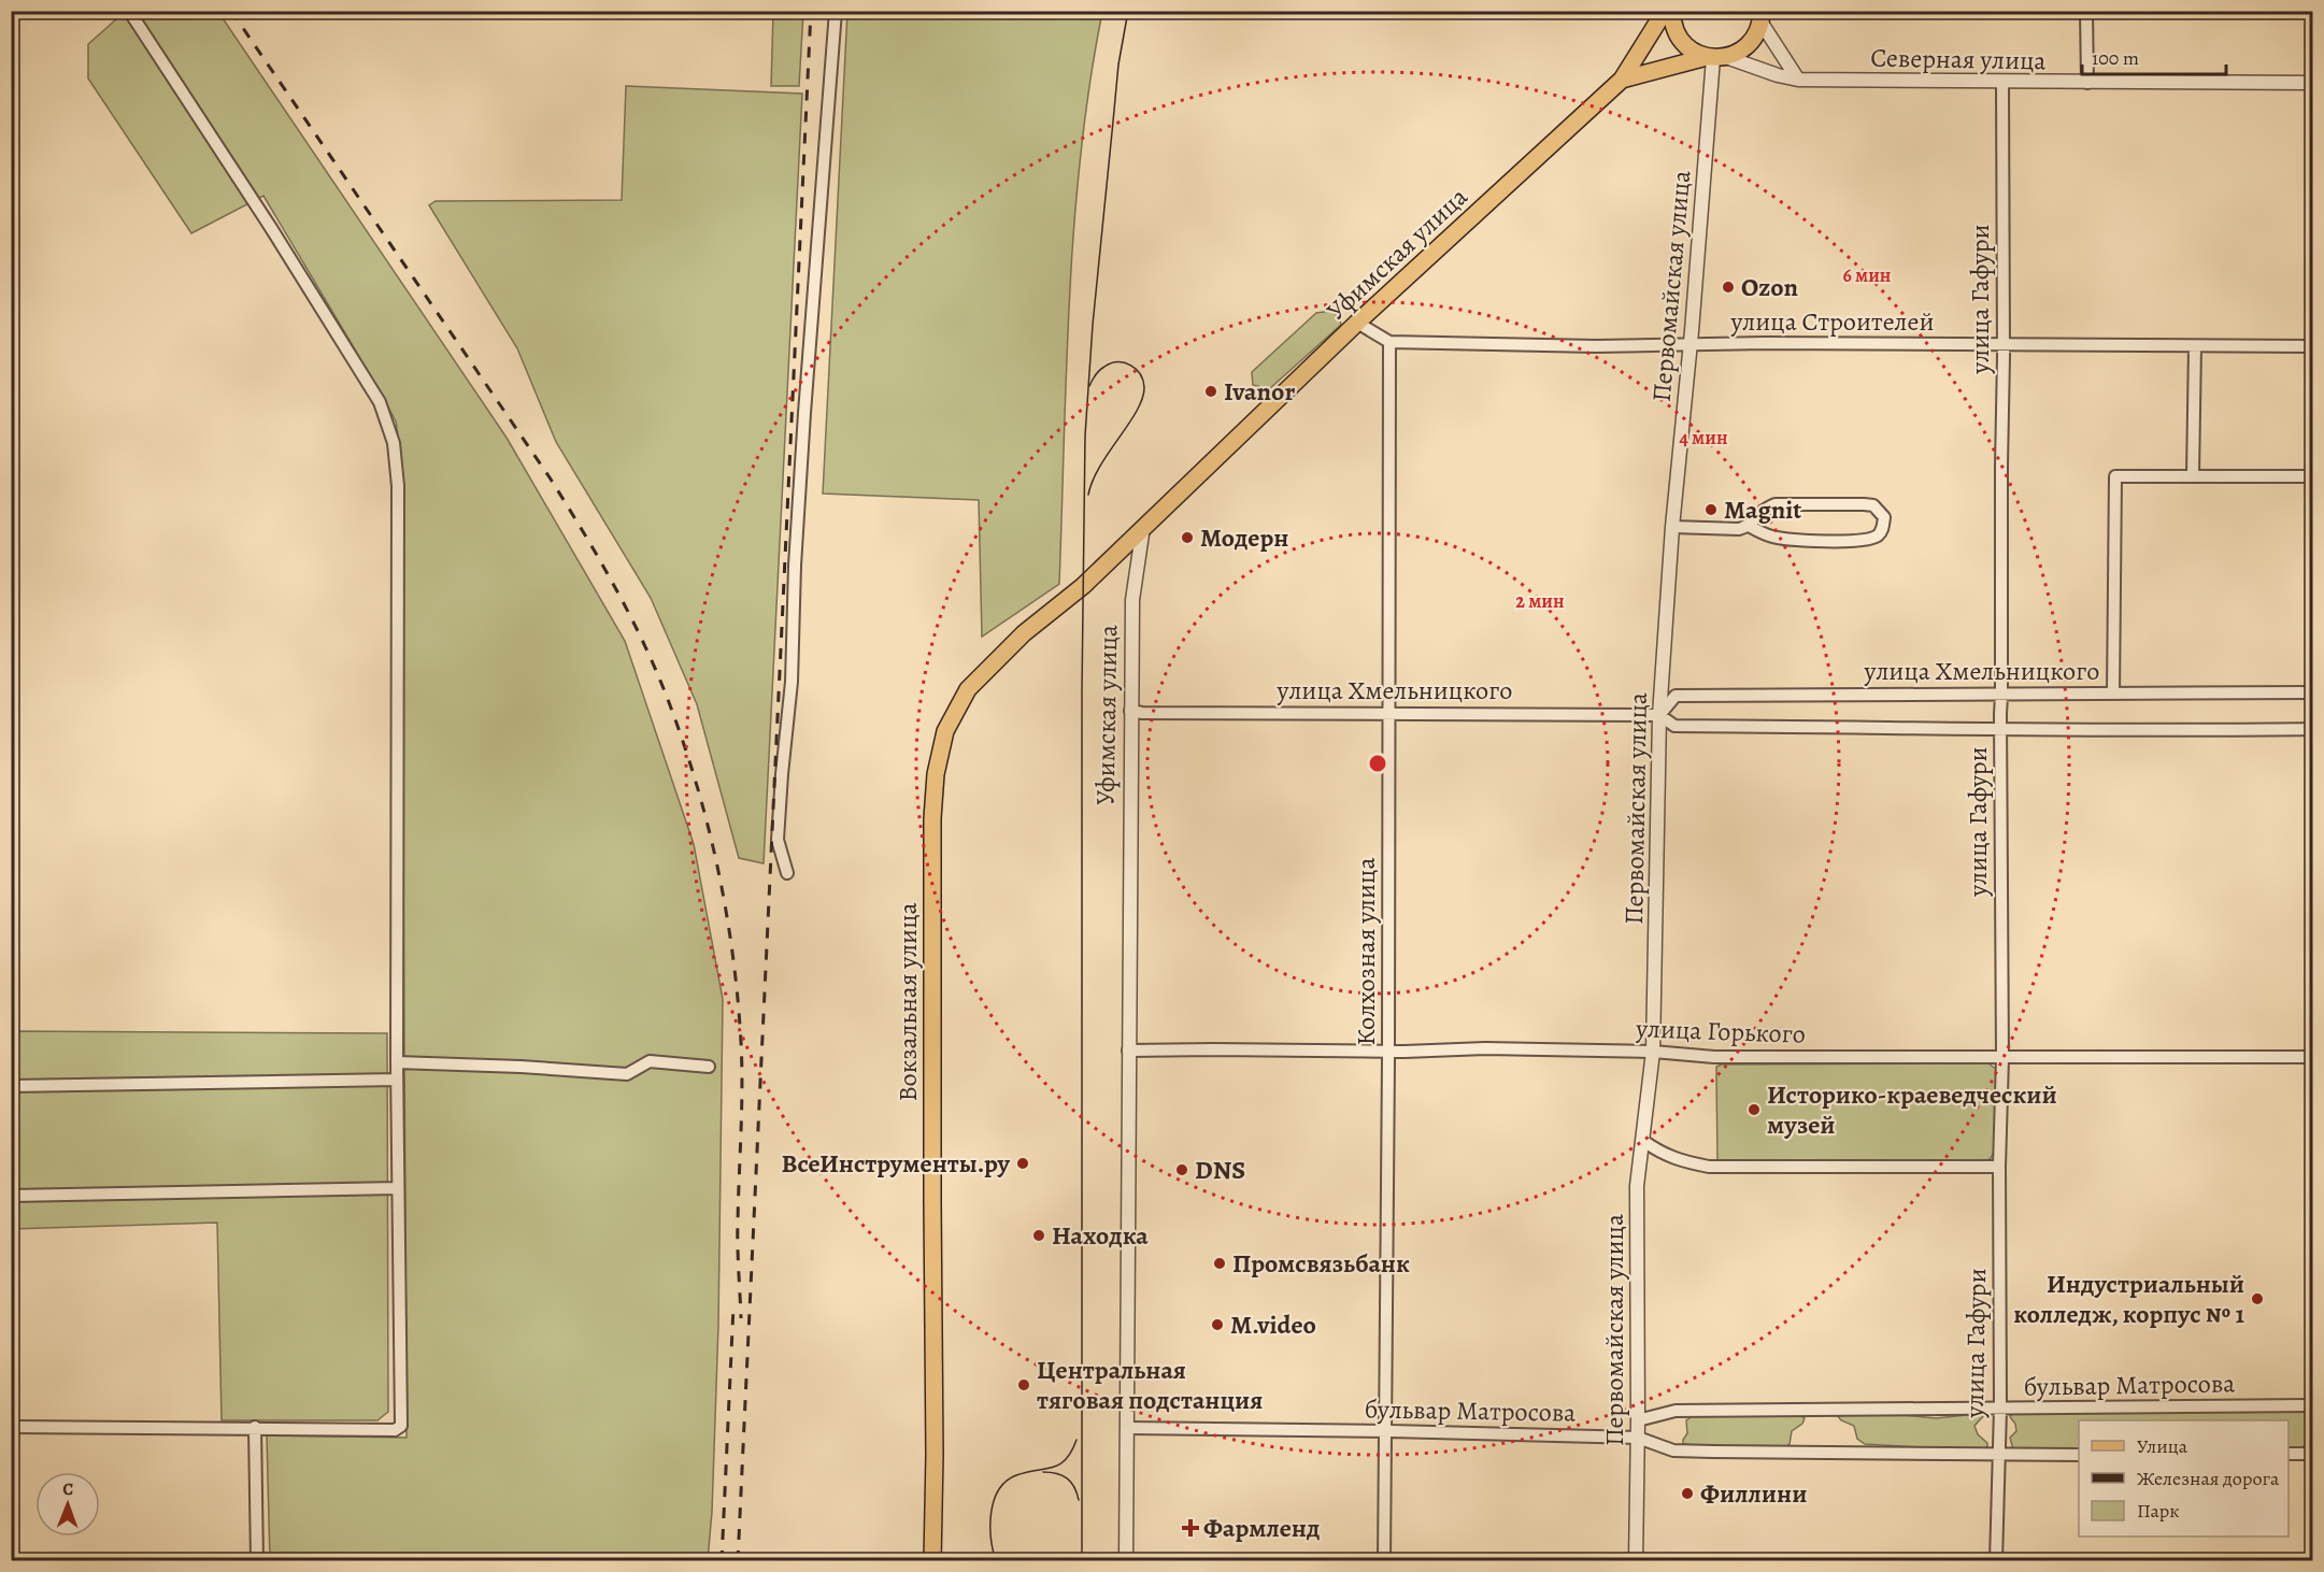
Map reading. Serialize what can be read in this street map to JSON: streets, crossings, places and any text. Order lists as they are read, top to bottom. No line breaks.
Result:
{"streets":{"main road":["Уфимская улица","Вокзальная улица"],"street":["Северная улица","Первомайская улица","улица Гафури","улица Строителей","улица Хмельницкого","Колхозная улица","улица Горького","бульвар Матросова"]},"crossings":[["Северная улица","Первомайская улица"],["Северная улица","улица Гафури"],["Уфимская улица","улица Строителей"],["Уфимская улица","улица Хмельницкого"],["Уфимская улица","Вокзальная улица"],["Уфимская улица","улица Горького"],["Уфимская улица","бульвар Матросова"],["Первомайская улица","улица Строителей"],["Первомайская улица","улица Хмельницкого"],["Первомайская улица","улица Горького"],["Первомайская улица","бульвар Матросова"],["улица Гафури","улица Строителей"],["улица Гафури","улица Хмельницкого"],["улица Гафури","улица Горького"],["улица Гафури","бульвар Матросова"],["улица Строителей","Колхозная улица"],["улица Хмельницкого","Колхозная улица"],["Колхозная улица","улица Горького"],["Колхозная улица","бульвар Матросова"]],"places":{"other":["Ozon","Ivanor","Magnit","Модерн","Историко-краеведческий музей","ВсеИнструменты.ру","DNS","Находка","Промсвязьбанк","Индустриальный колледж, корпус № 1","M.video","Центральная тяговая подстанция","Филлини"],"health":["Фармленд"]},"legend":["Улица","Железная дорога","Парк"],"scale_bar":"100 m","north":"top","rings":["6 мин","4 мин","2 мин"]}
